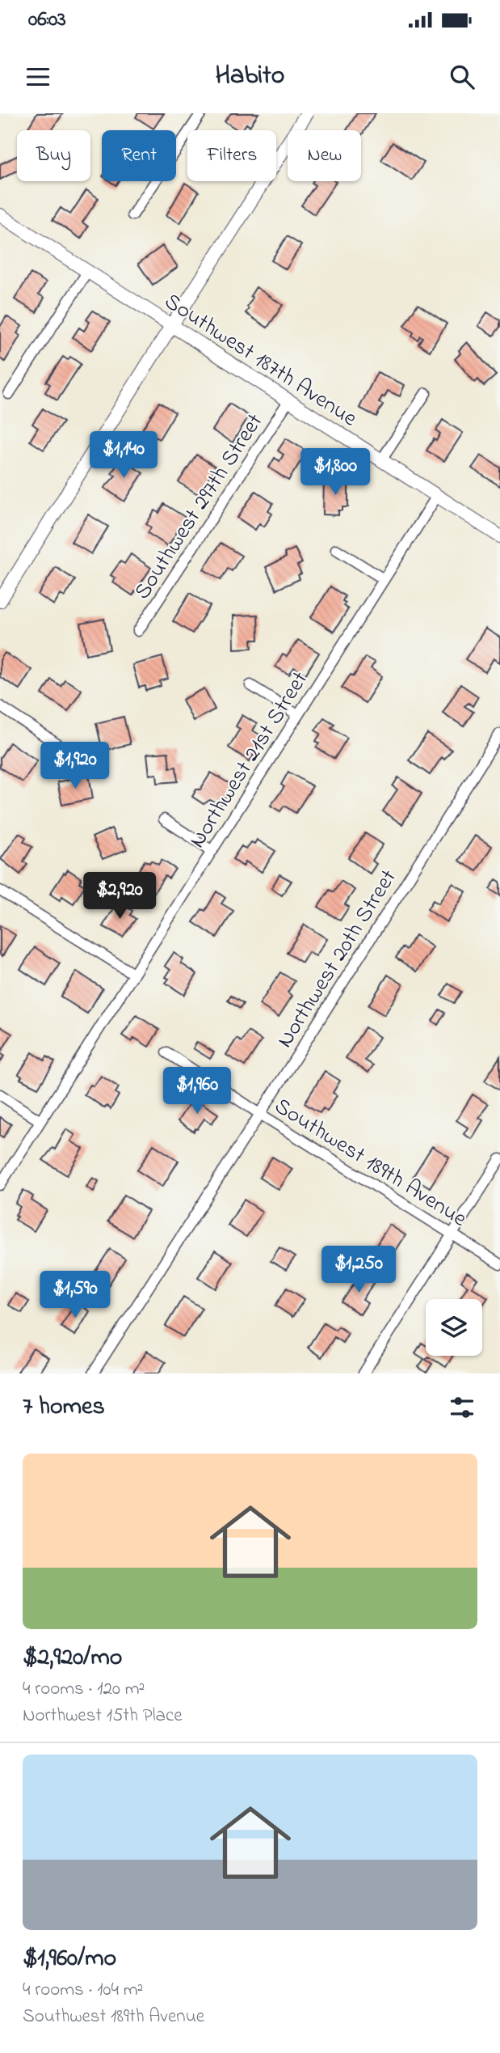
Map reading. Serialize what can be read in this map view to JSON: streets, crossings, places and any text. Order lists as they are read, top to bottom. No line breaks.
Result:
{"streets":{"street":["Southwest 187th Avenue","Southwest 297th Street","Northwest 21st Street","Northwest 20th Street","Southwest 189th Avenue"]},"crossings":[["Southwest 187th Avenue","Southwest 297th Street"],["Southwest 187th Avenue","Northwest 21st Street"],["Northwest 20th Street","Southwest 189th Avenue"]],"page":{"status":"06:03","header":"Habito","chip":["Buy","Rent","Filters","New"],"price":["$1,140","$1,800","$1,920","$2,920","$1,960","$1,250","$1,590"],"heading":"7 homes","list":[{"name":"$2,920/mo","note":"4 rooms · 120 m² · Northwest 15th Place"},{"name":"$1,960/mo","note":"4 rooms · 104 m² · Southwest 189th Avenue"}]}}
